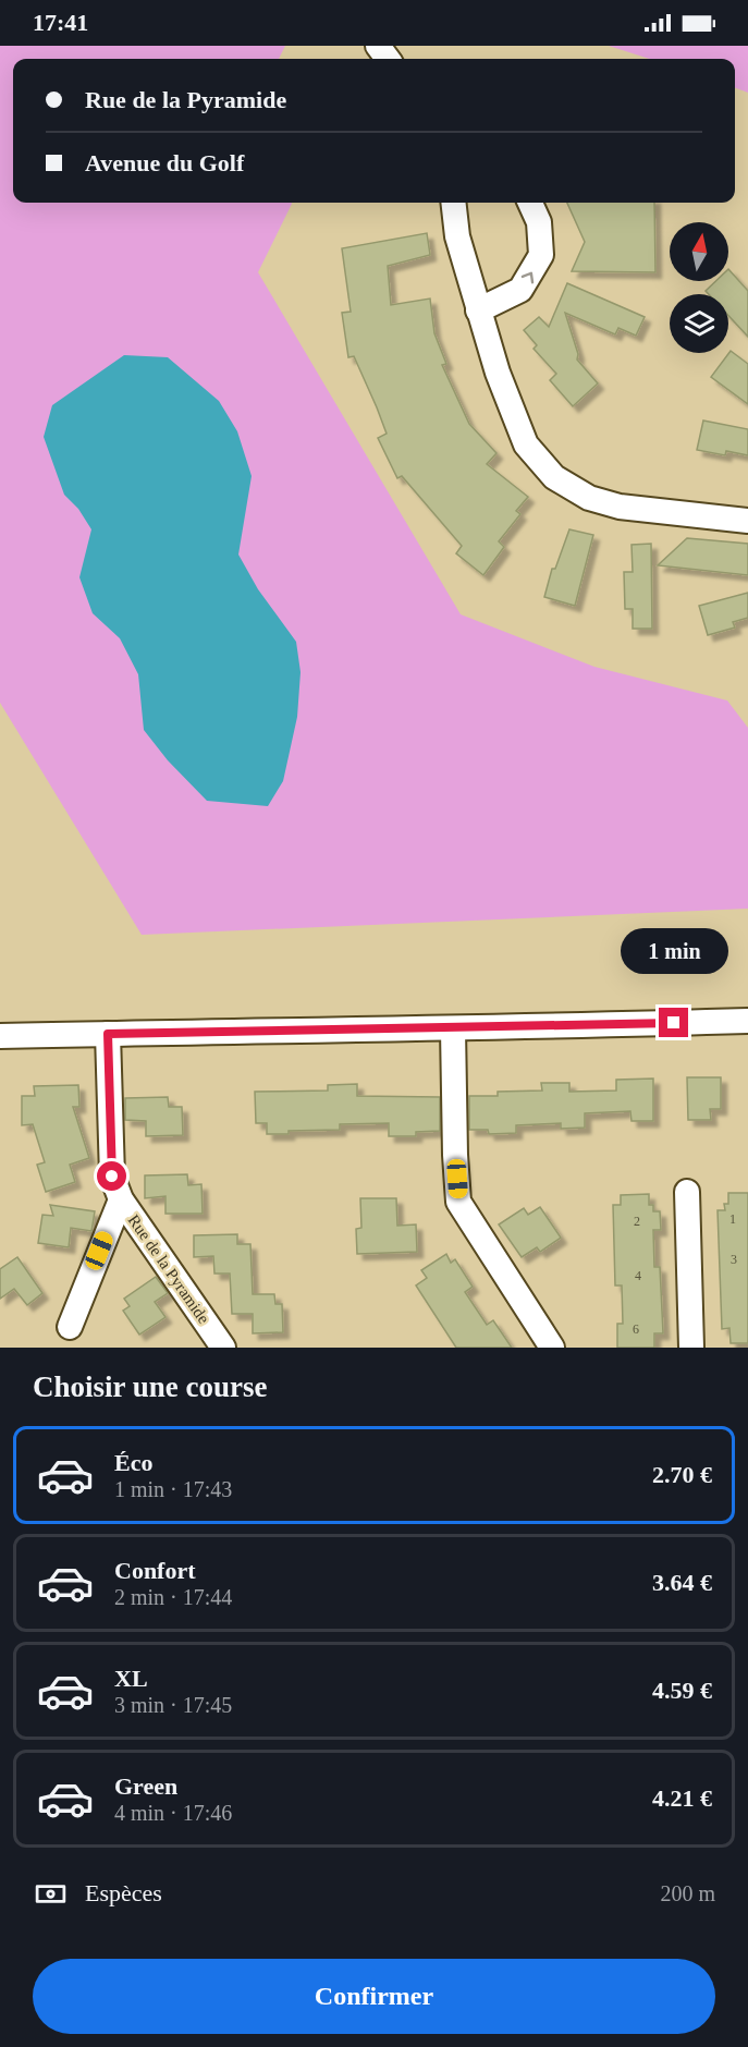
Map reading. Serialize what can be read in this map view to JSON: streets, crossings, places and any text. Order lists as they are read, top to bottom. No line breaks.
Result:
{"streets":{"street":["Rue de la Pyramide"]},"house_numbers":["1","2","3","4","6"],"north":"top","page":{"status":"17:41","banner":["Rue de la Pyramide","Avenue du Golf"],"bubble":"1 min","heading":"Choisir une course","list":[{"name":"Éco","note":"1 min · 17:43","value":"2.70 €"},{"name":"Confort","note":"2 min · 17:44","value":"3.64 €"},{"name":"XL","note":"3 min · 17:45","value":"4.59 €"},{"name":"Green","note":"4 min · 17:46","value":"4.21 €"}],"pay":["Espèces","200 m"],"buttons":"Confirmer"}}
